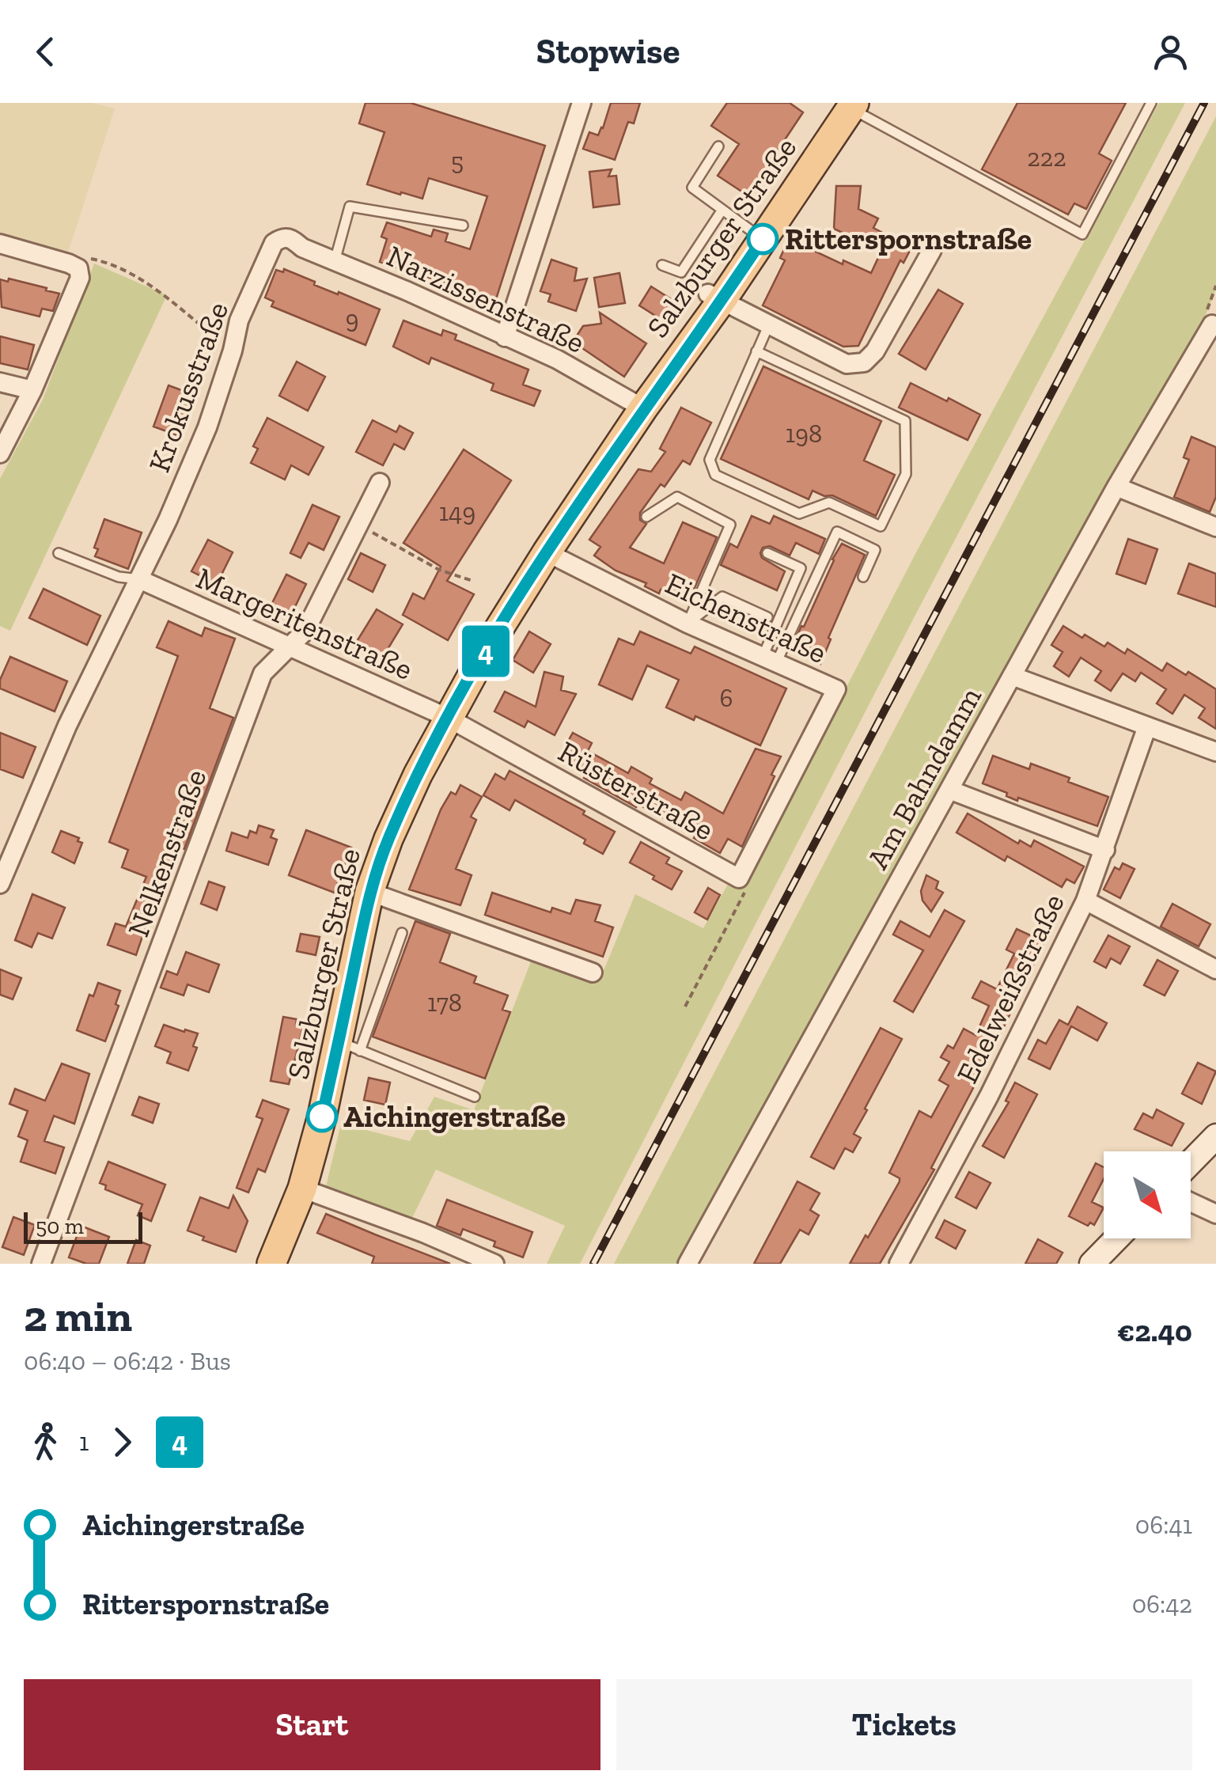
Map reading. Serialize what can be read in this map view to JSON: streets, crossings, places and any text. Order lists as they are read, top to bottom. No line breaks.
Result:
{"streets":{"main road":["Salzburger Straße"],"street":["Narzissenstraße","Krokusstraße","Eichenstraße","Margeritenstraße","Am Bahndamm","Rüsterstraße","Nelkenstraße","Edelweißstraße"]},"crossings":[["Salzburger Straße","Narzissenstraße"],["Salzburger Straße","Eichenstraße"],["Salzburger Straße","Margeritenstraße"],["Salzburger Straße","Rüsterstraße"],["Narzissenstraße","Krokusstraße"],["Krokusstraße","Margeritenstraße"],["Eichenstraße","Rüsterstraße"],["Margeritenstraße","Rüsterstraße"],["Margeritenstraße","Nelkenstraße"]],"places":["Ritterspornstraße","Aichingerstraße"],"lines":["bus line 4"],"house_numbers":["222","5","9","198","149","6","178"],"scale_bar":"50 m","north":"bottom right","page":{"header":"Stopwise","on_map":"4","scale":"50 m","heading":["2 min","06:40 – 06:42 · Bus","€2.40"],"legs":["1","4"],"list":[{"name":"Aichingerstraße","value":"06:41"},{"name":"Ritterspornstraße","value":"06:42"}],"buttons":["Start","Tickets"]}}
